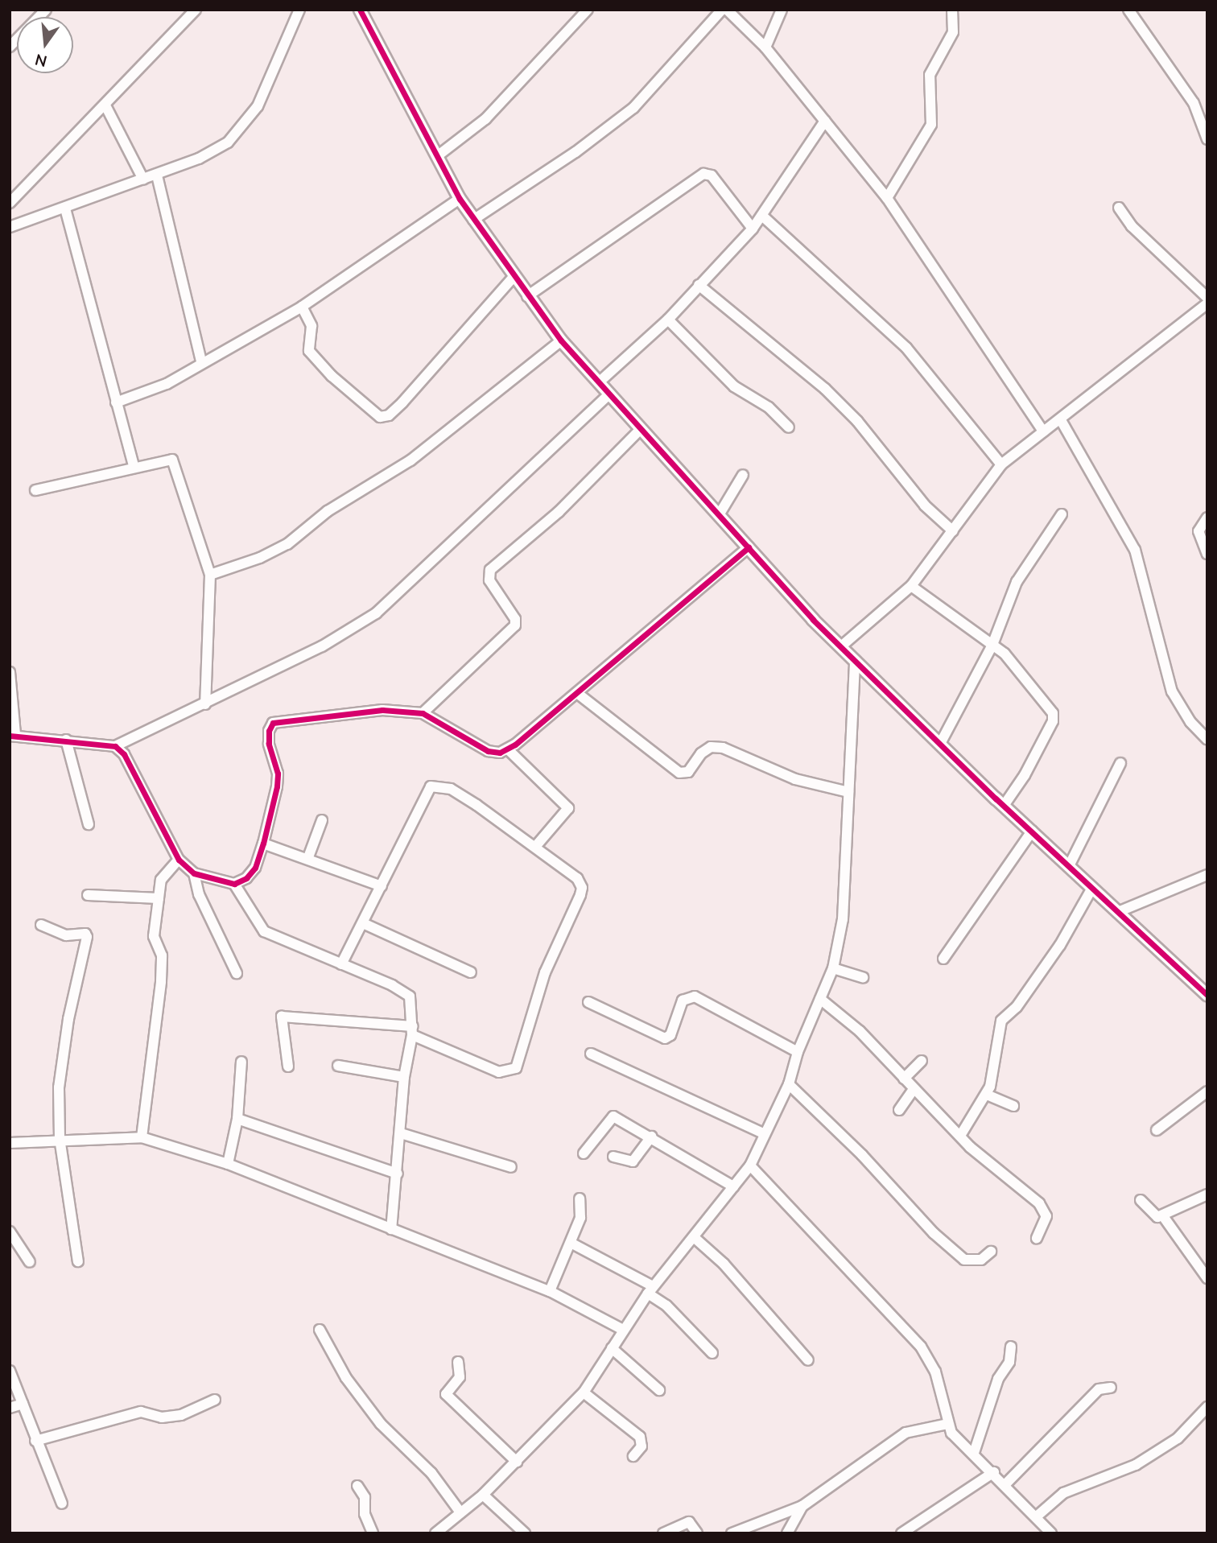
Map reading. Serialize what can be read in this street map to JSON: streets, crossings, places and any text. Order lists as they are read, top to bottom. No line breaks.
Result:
{"north":"bottom"}
